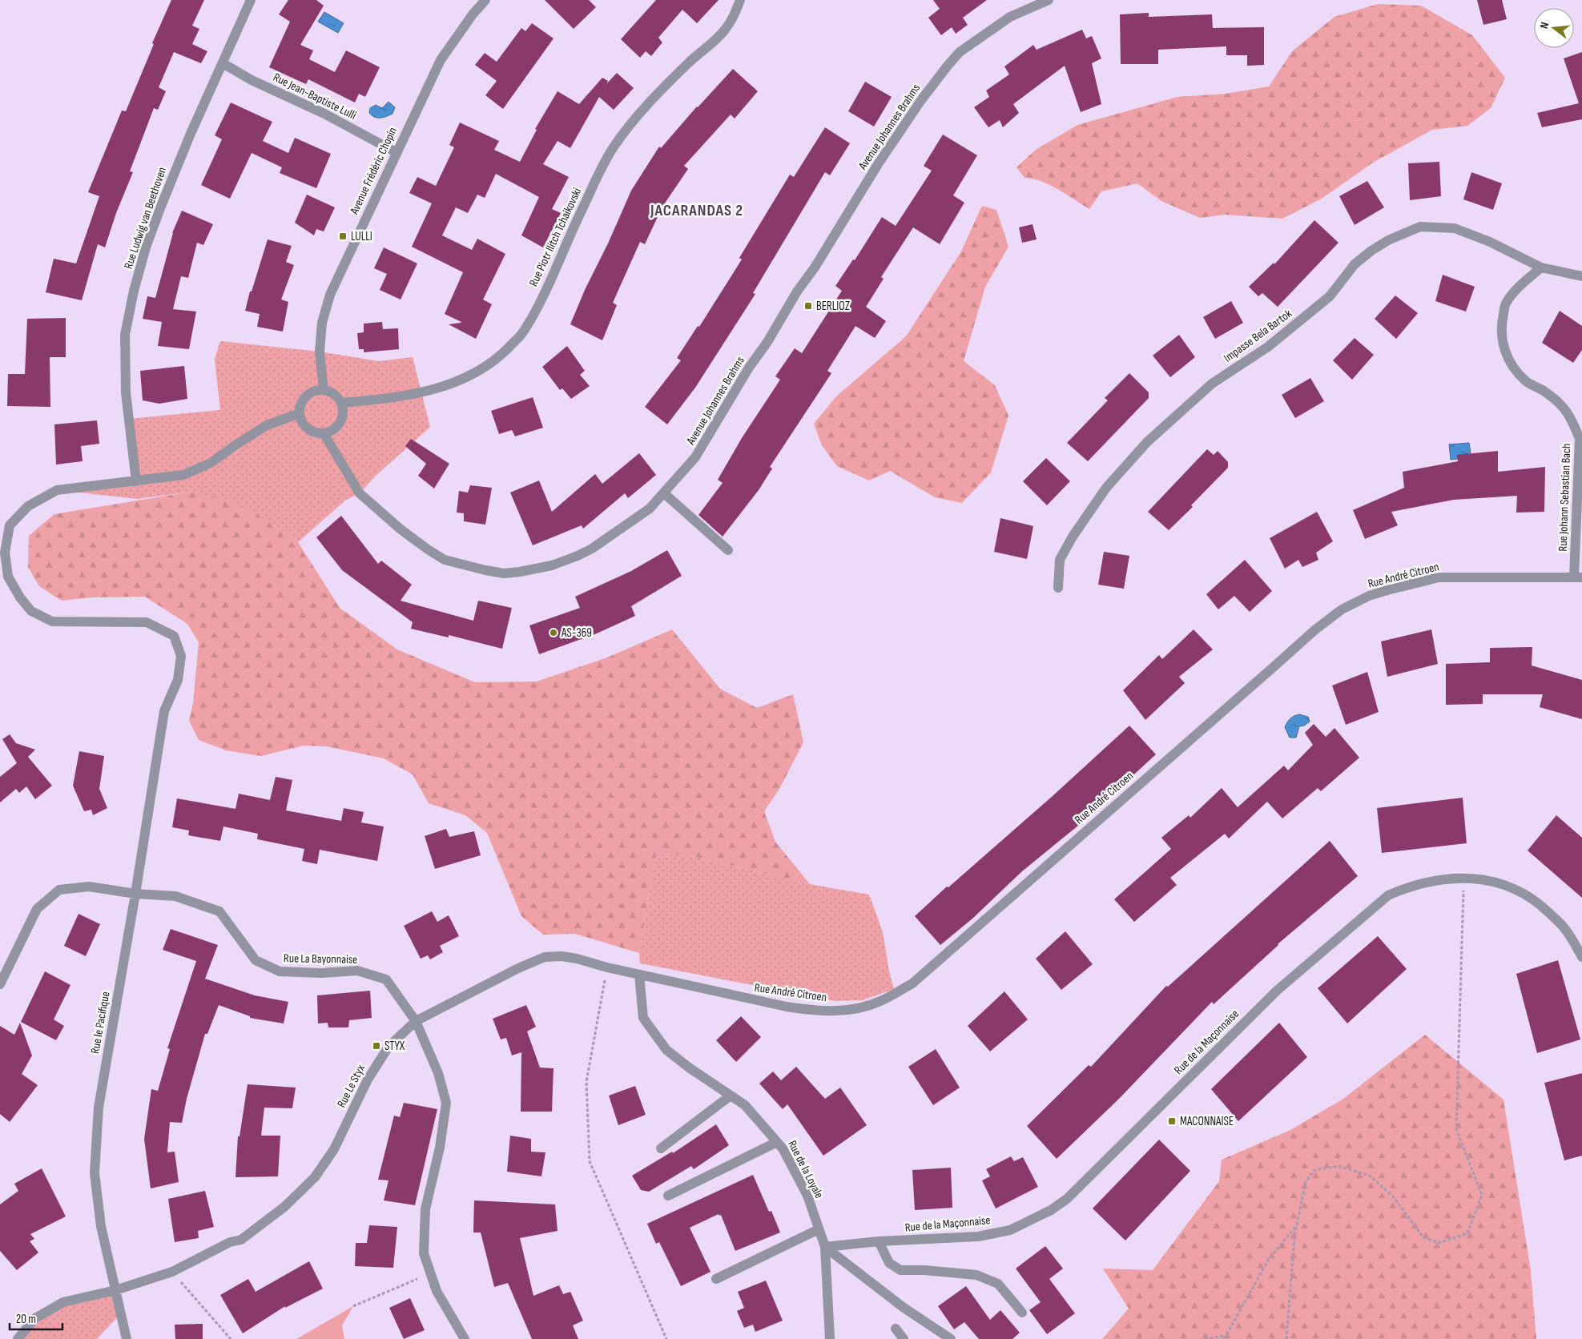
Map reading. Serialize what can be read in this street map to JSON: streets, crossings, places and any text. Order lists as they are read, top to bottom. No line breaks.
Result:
{"streets":{"street":["Rue Jean-Baptiste Lulli","Avenue Johannes Brahms","Avenue Frédéric Chopin","Rue Ludwig van Beethoven","Rue Piotr Ilitch Tchaikovski","Impasse Bela Bartok","Rue Johann Sebastian Bach","Rue André Citroen","Rue La Bayonnaise","Rue le Pacifique","Rue de la Maçonnaise","Rue Le Styx","Rue de la Loyale"]},"crossings":[["Rue Jean-Baptiste Lulli","Avenue Frédéric Chopin"],["Rue Jean-Baptiste Lulli","Rue Ludwig van Beethoven"],["Avenue Johannes Brahms","Avenue Frédéric Chopin"],["Avenue Johannes Brahms","Rue Piotr Ilitch Tchaikovski"],["Avenue Johannes Brahms","Rue le Pacifique"],["Avenue Frédéric Chopin","Rue Piotr Ilitch Tchaikovski"],["Avenue Frédéric Chopin","Rue le Pacifique"],["Rue Ludwig van Beethoven","Rue le Pacifique"],["Rue Piotr Ilitch Tchaikovski","Rue le Pacifique"],["Impasse Bela Bartok","Rue Johann Sebastian Bach"],["Rue Johann Sebastian Bach","Rue André Citroen"],["Rue André Citroen","Rue Le Styx"],["Rue André Citroen","Rue de la Loyale"],["Rue La Bayonnaise","Rue le Pacifique"],["Rue La Bayonnaise","Rue Le Styx"],["Rue le Pacifique","Rue Le Styx"],["Rue de la Maçonnaise","Rue de la Loyale"],["Rue Le Styx","Rue de la Loyale"]],"districts":["JACARANDAS 2"],"places":{"transit":["LULLI","BERLIOZ","STYX","MACONNAISE"],"other":["AS-369"]},"scale_bar":"20 m","north":"left"}
